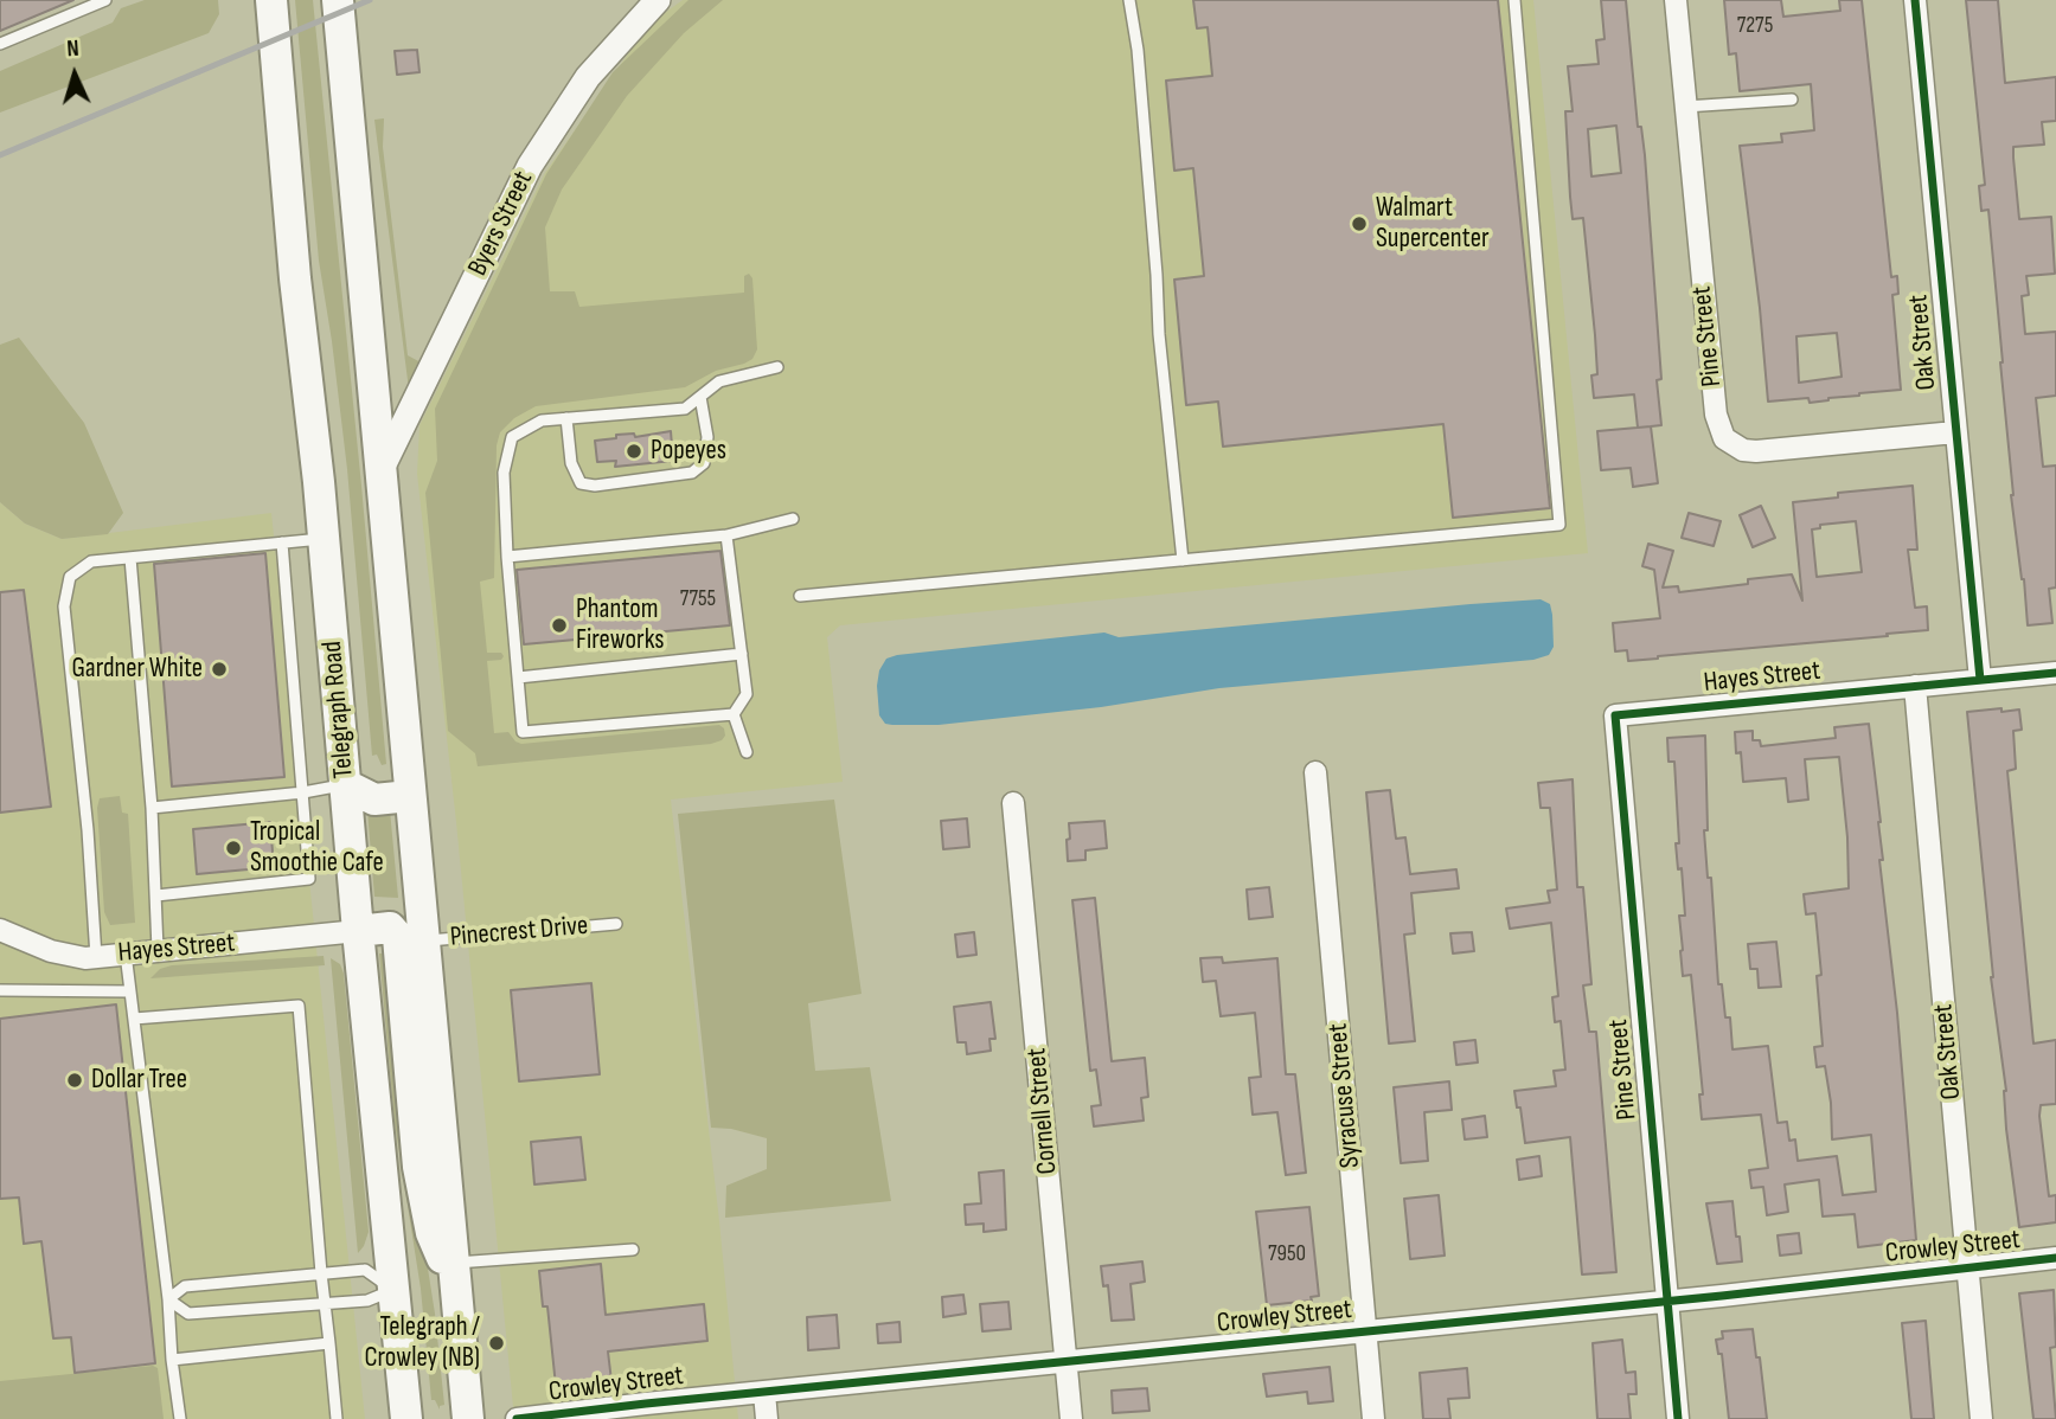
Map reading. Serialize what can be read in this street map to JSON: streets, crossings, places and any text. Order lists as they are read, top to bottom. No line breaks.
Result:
{"streets":{"main road":["Telegraph Road"],"street":["Byers Street","Pine Street","Oak Street","Hayes Street","Syracuse Street","Cornell Street","Crowley Street"],"lane":["Pinecrest Drive"]},"crossings":[["Pine Street","Oak Street"],["Pine Street","Hayes Street"],["Pine Street","Crowley Street"],["Oak Street","Hayes Street"],["Oak Street","Crowley Street"],["Hayes Street","Telegraph Road"],["Syracuse Street","Crowley Street"],["Cornell Street","Crowley Street"]],"places":["Walmart Supercenter","Popeyes","Phantom Fireworks","Gardner White","Tropical Smoothie Cafe","Dollar Tree","Telegraph / Crowley (NB)"],"house_numbers":["7275","7755","7950"],"north":"top"}
